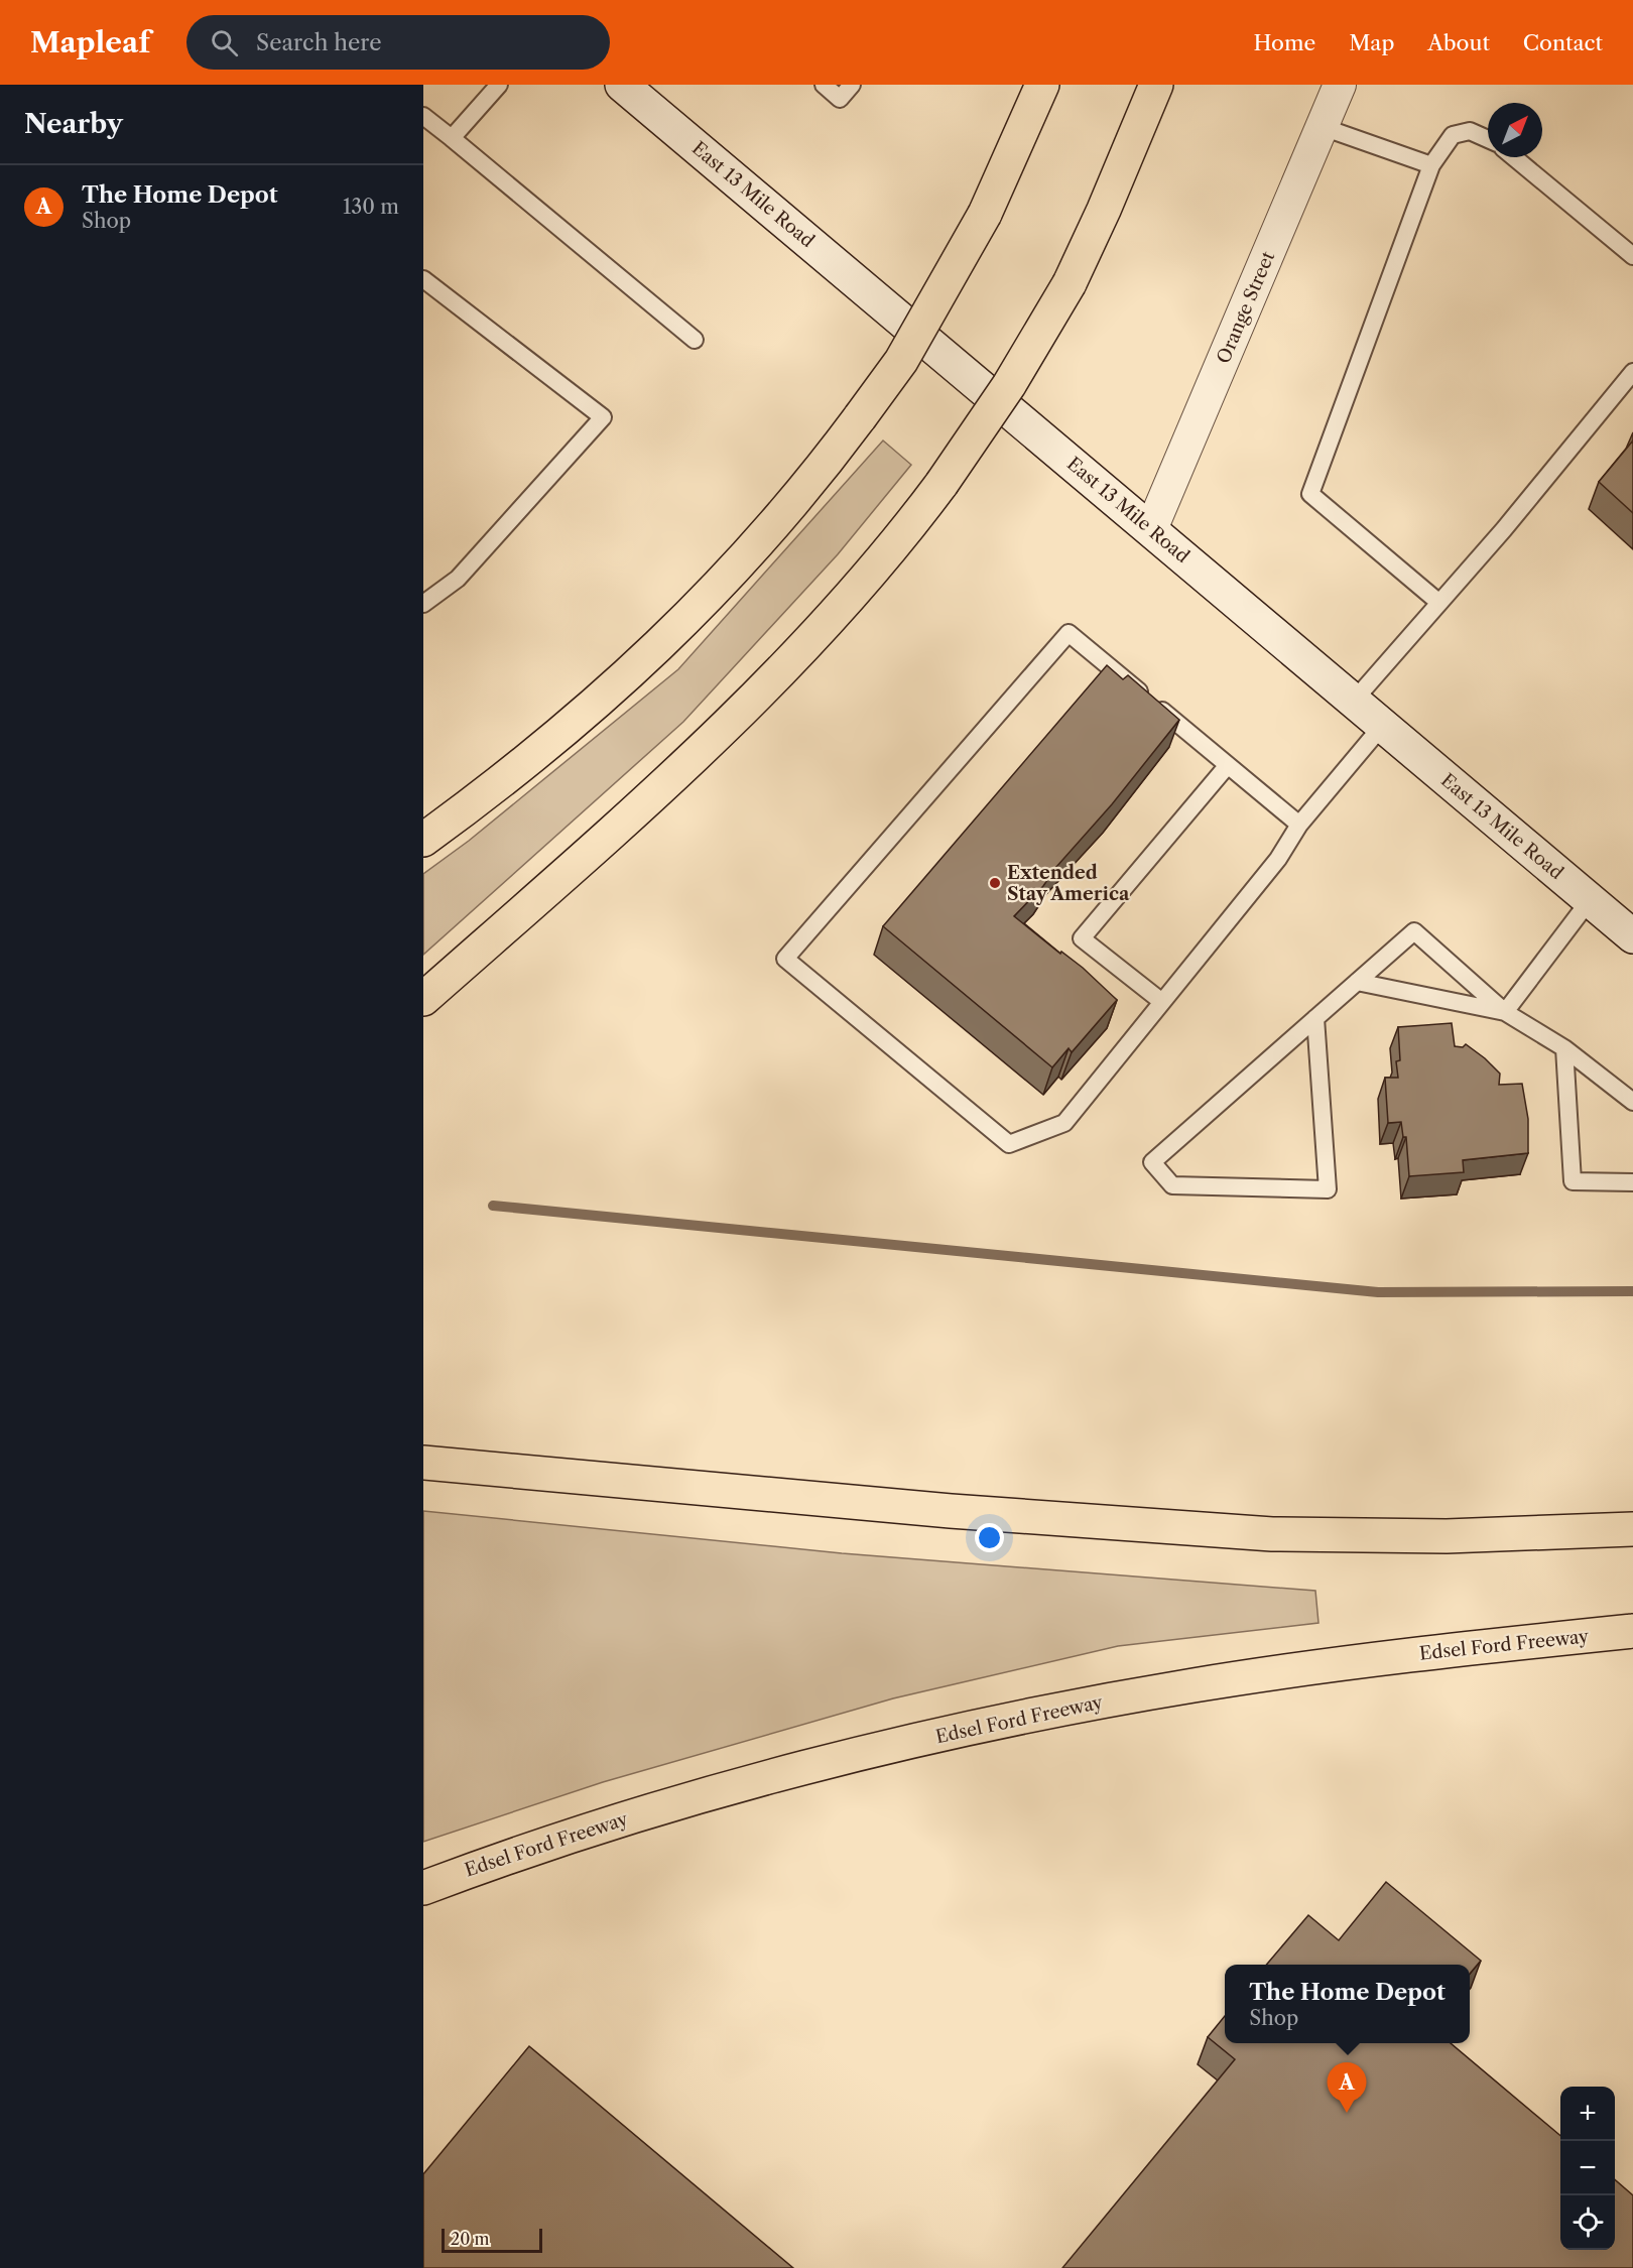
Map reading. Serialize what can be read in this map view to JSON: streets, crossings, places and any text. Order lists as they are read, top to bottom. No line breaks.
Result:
{"streets":{"highway":["Edsel Ford Freeway"],"main road":["East 13 Mile Road"],"street":["Orange Street"]},"crossings":[["East 13 Mile Road","Orange Street"]],"places":["Extended Stay America"],"scale_bar":"20 m","north":"top right","page":{"header":"Mapleaf","search":"Search here","nav":["Home","Map","About","Contact"],"heading":"Nearby","list":[{"mark":"A","name":"The Home Depot","note":"Shop","value":"130 m"}],"popup":["The Home Depot","Shop"],"pins":"A","map_buttons":["+","−"],"scale":"20 m"}}
